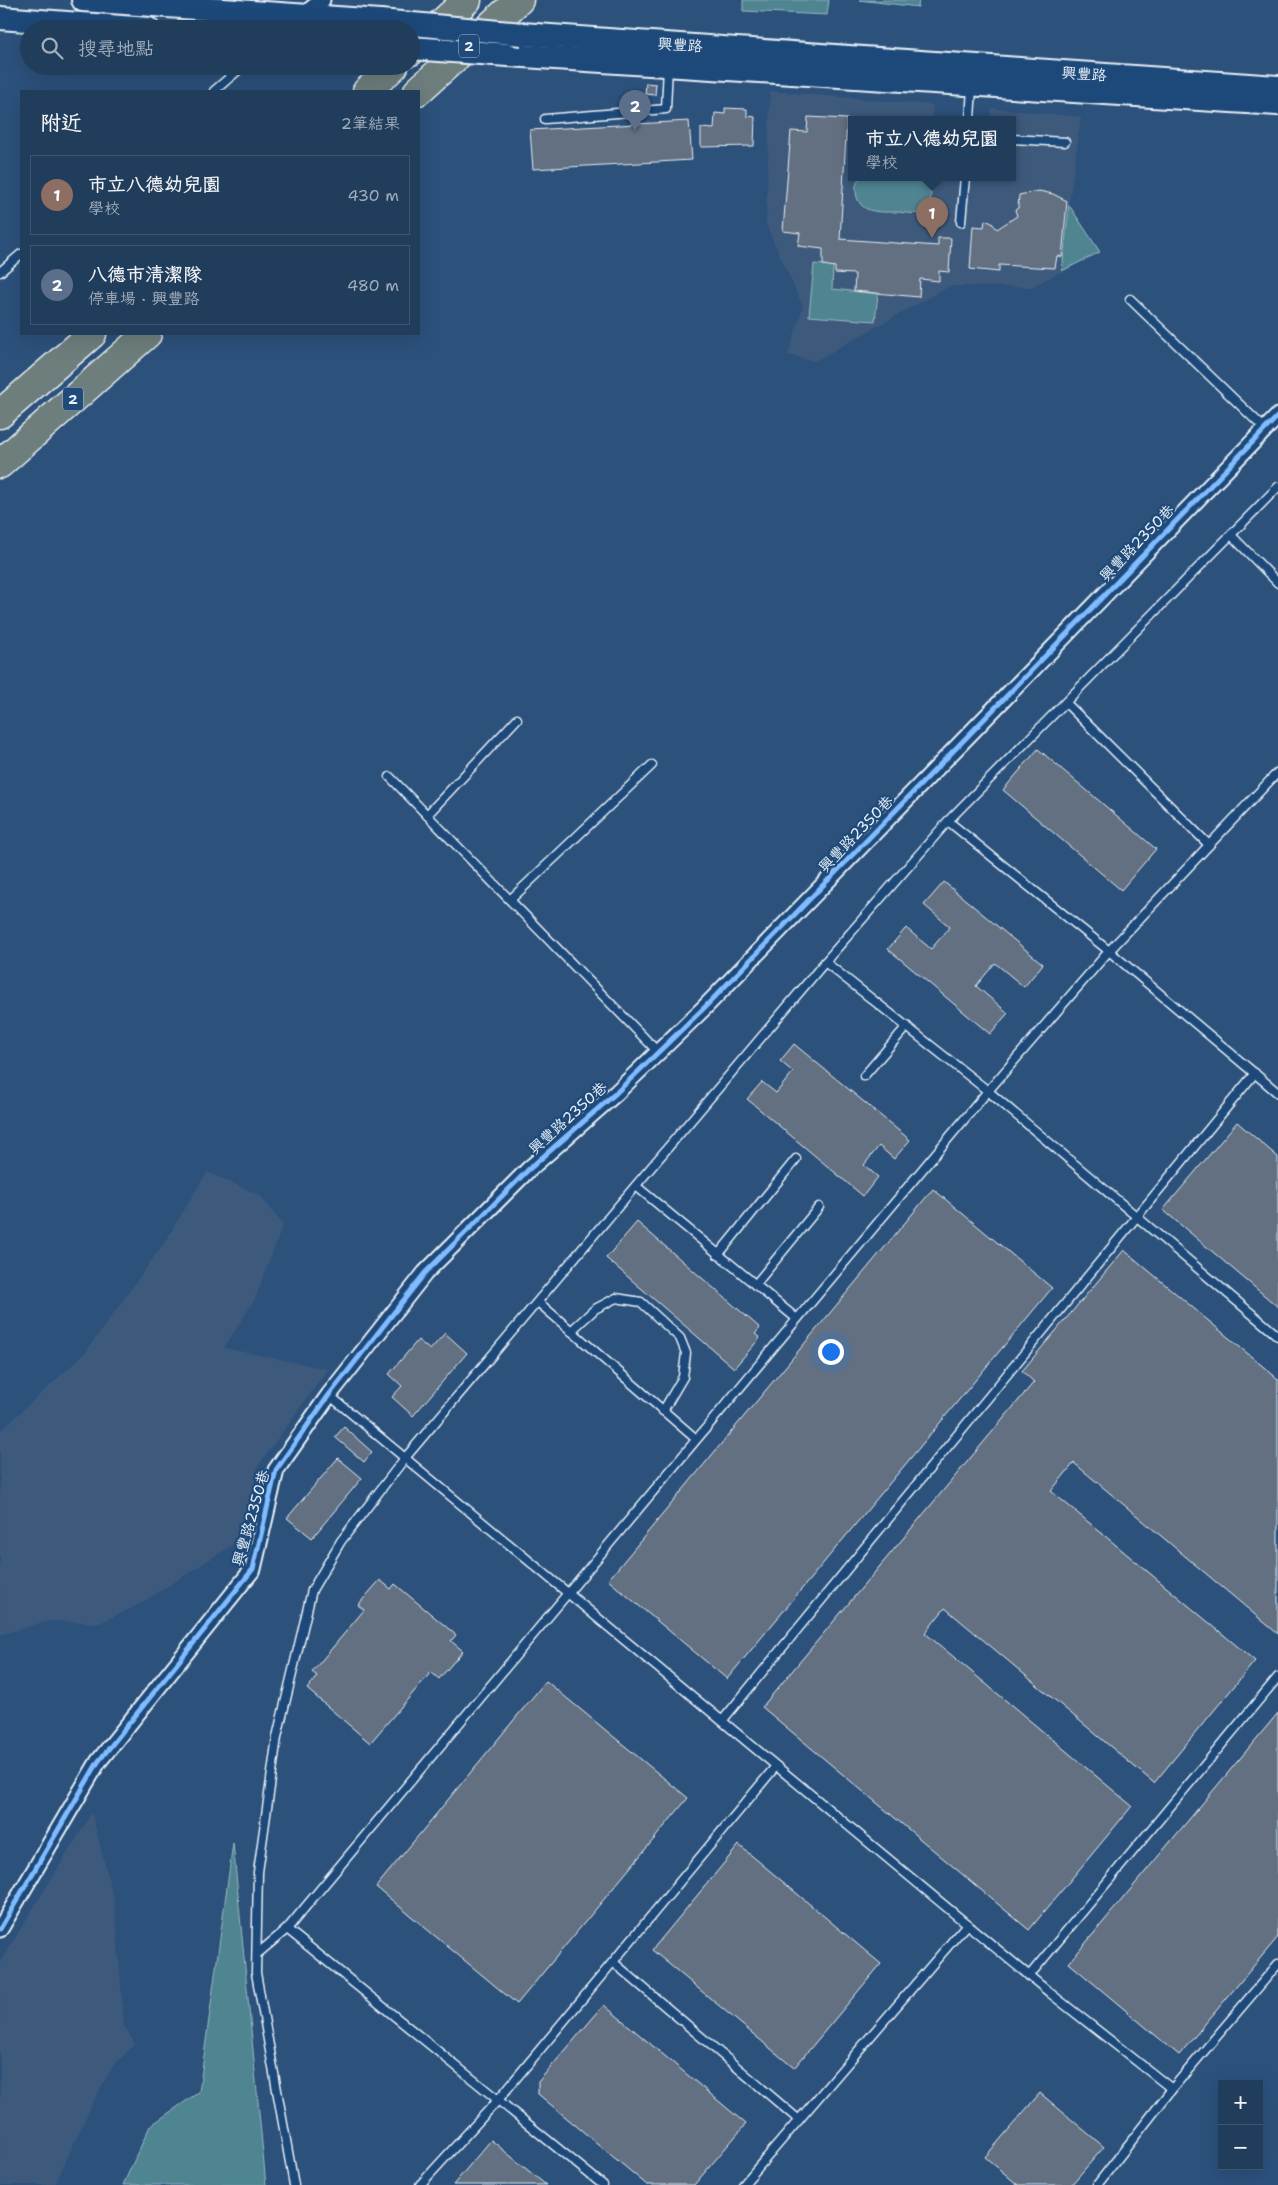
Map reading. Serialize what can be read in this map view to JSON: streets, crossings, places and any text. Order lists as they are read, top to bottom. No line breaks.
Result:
{"streets":{"highway":["2"],"main road":["興豐路"],"street":["興豐路2350巷"]},"page":{"search":"搜尋地點","pins":["2","1"],"heading":["附近","2筆結果"],"popup":["市立八德幼兒園","學校"],"list":[{"mark":"1","name":"市立八德幼兒園","note":"學校","value":"430 m"},{"mark":"2","name":"八德市清潔隊","note":"停車場 · 興豐路","value":"480 m"}],"map_buttons":["+","−"]}}
